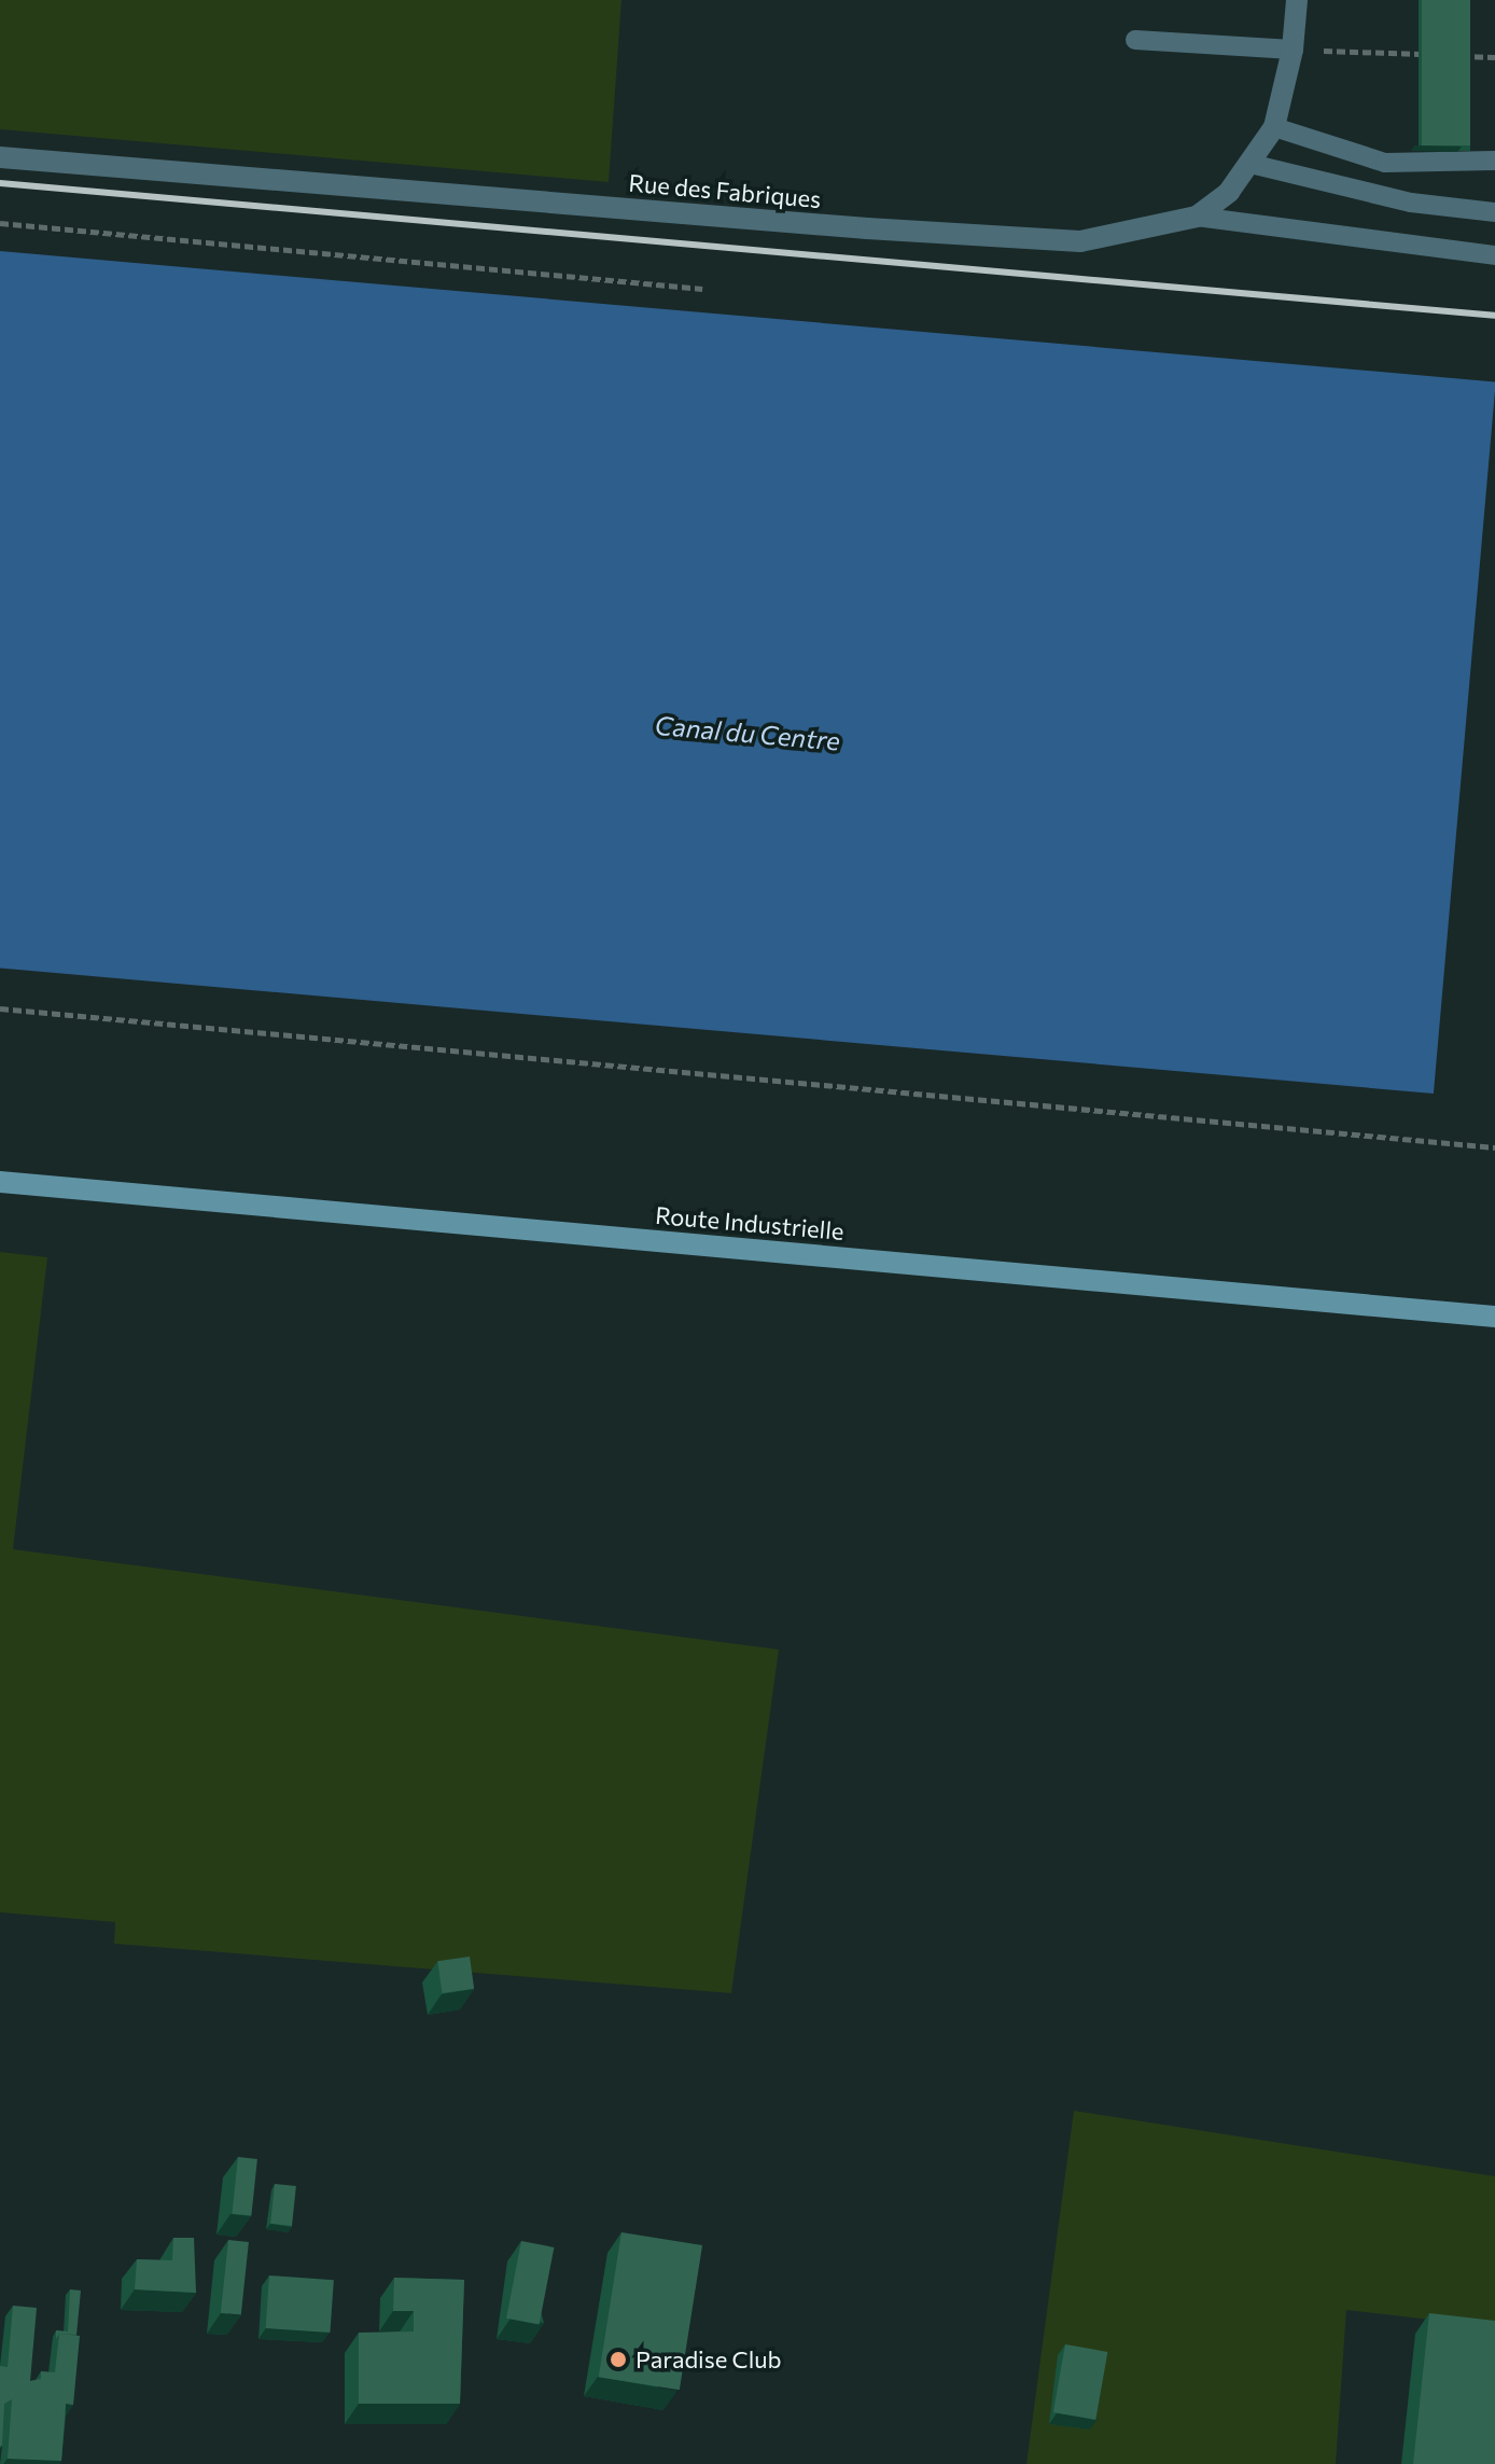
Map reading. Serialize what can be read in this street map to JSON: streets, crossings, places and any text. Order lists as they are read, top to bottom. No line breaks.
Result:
{"streets":{"main road":["Route Industrielle"],"street":["Rue des Fabriques"]},"water":["Canal du Centre"],"places":["Paradise Club"]}
